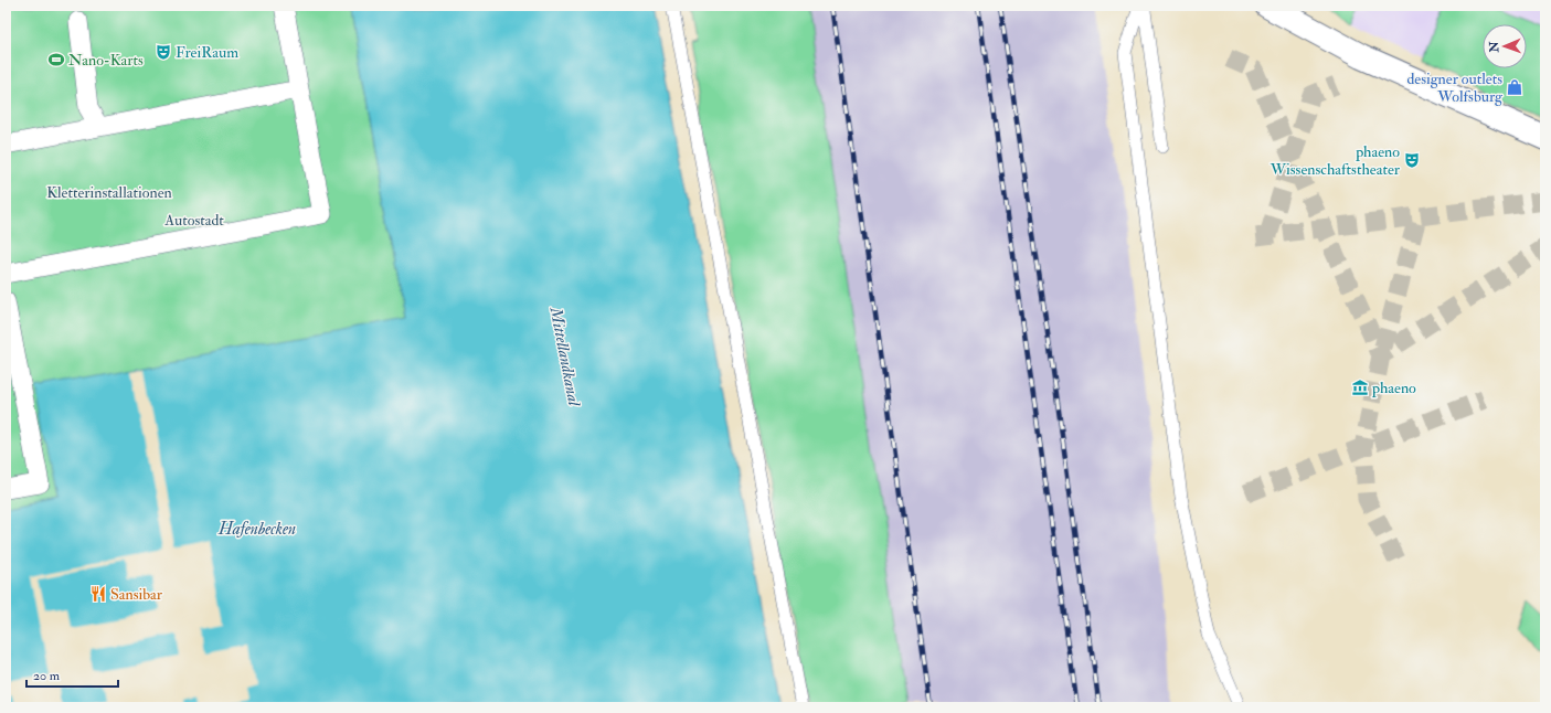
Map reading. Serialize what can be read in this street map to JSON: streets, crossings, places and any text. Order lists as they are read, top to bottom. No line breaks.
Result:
{"water":["Mittellandkanal","Hafenbecken"],"parks":["Kletterinstallationen","Autostadt"],"places":{"theatre":["FreiRaum","phaeno Wissenschaftstheater"],"sports":["Nano-Karts"],"shop":["designer outlets Wolfsburg"],"museum":["phaeno"],"restaurant":["Sansibar"]},"scale_bar":"20 m","north":"left"}
